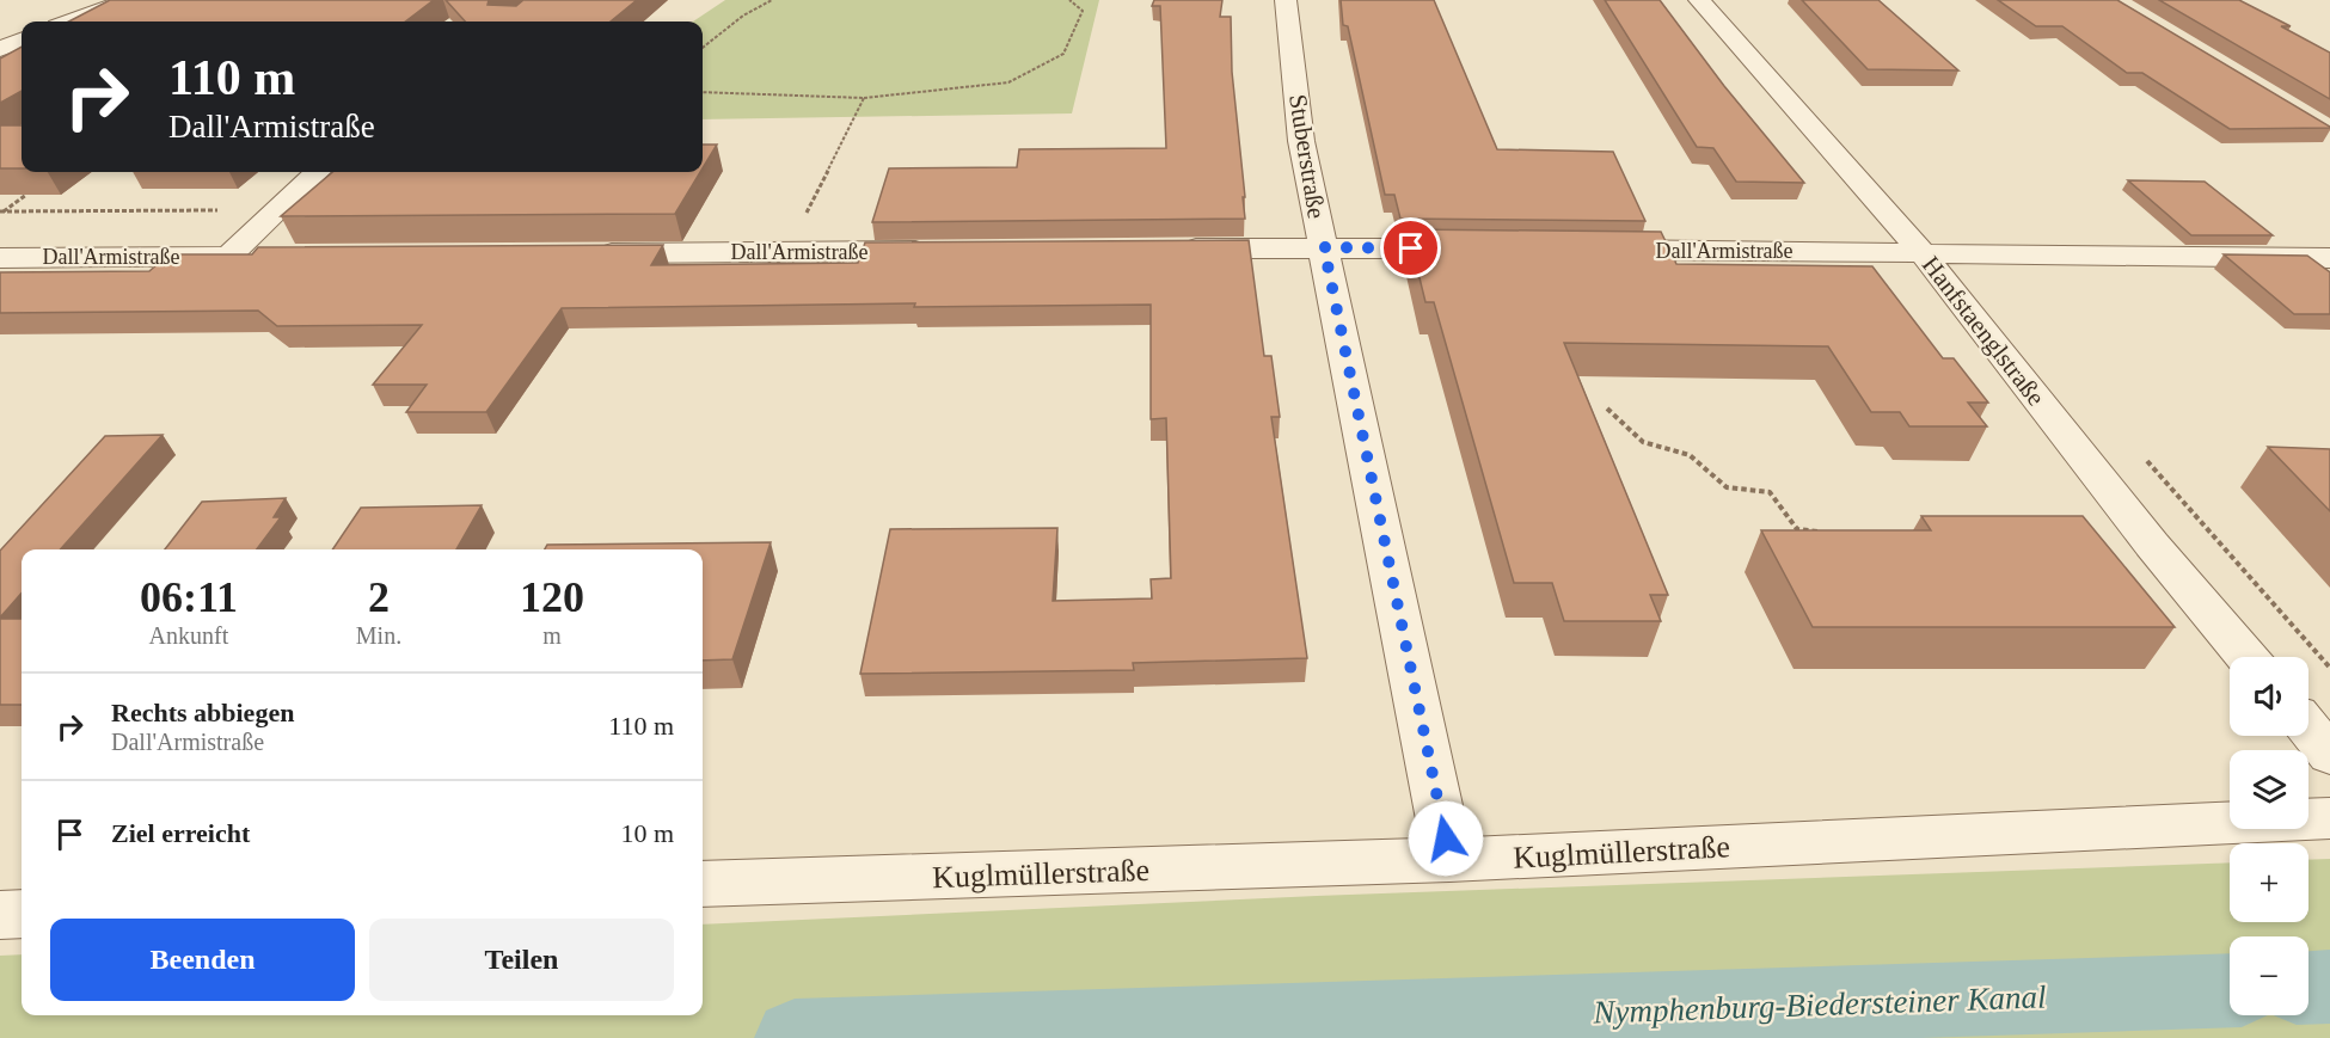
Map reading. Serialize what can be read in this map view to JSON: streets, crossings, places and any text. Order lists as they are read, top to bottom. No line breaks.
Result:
{"streets":{"street":["Stuberstraße","Dall'Armistraße","Hanfstaenglstraße","Kuglmüllerstraße"]},"crossings":[["Stuberstraße","Kuglmüllerstraße"],["Dall'Armistraße","Hanfstaenglstraße"]],"water":["Nymphenburg-Biedersteiner Kanal"],"page":{"turn":["110 m","Dall'Armistraße"],"eta":["06:11","Ankunft","2","Min.","120","m"],"map_buttons":["+","−"],"list":[{"name":"Rechts abbiegen","note":"Dall'Armistraße","value":"110 m"},{"name":"Ziel erreicht","value":"10 m"}],"buttons":["Beenden","Teilen"]}}
